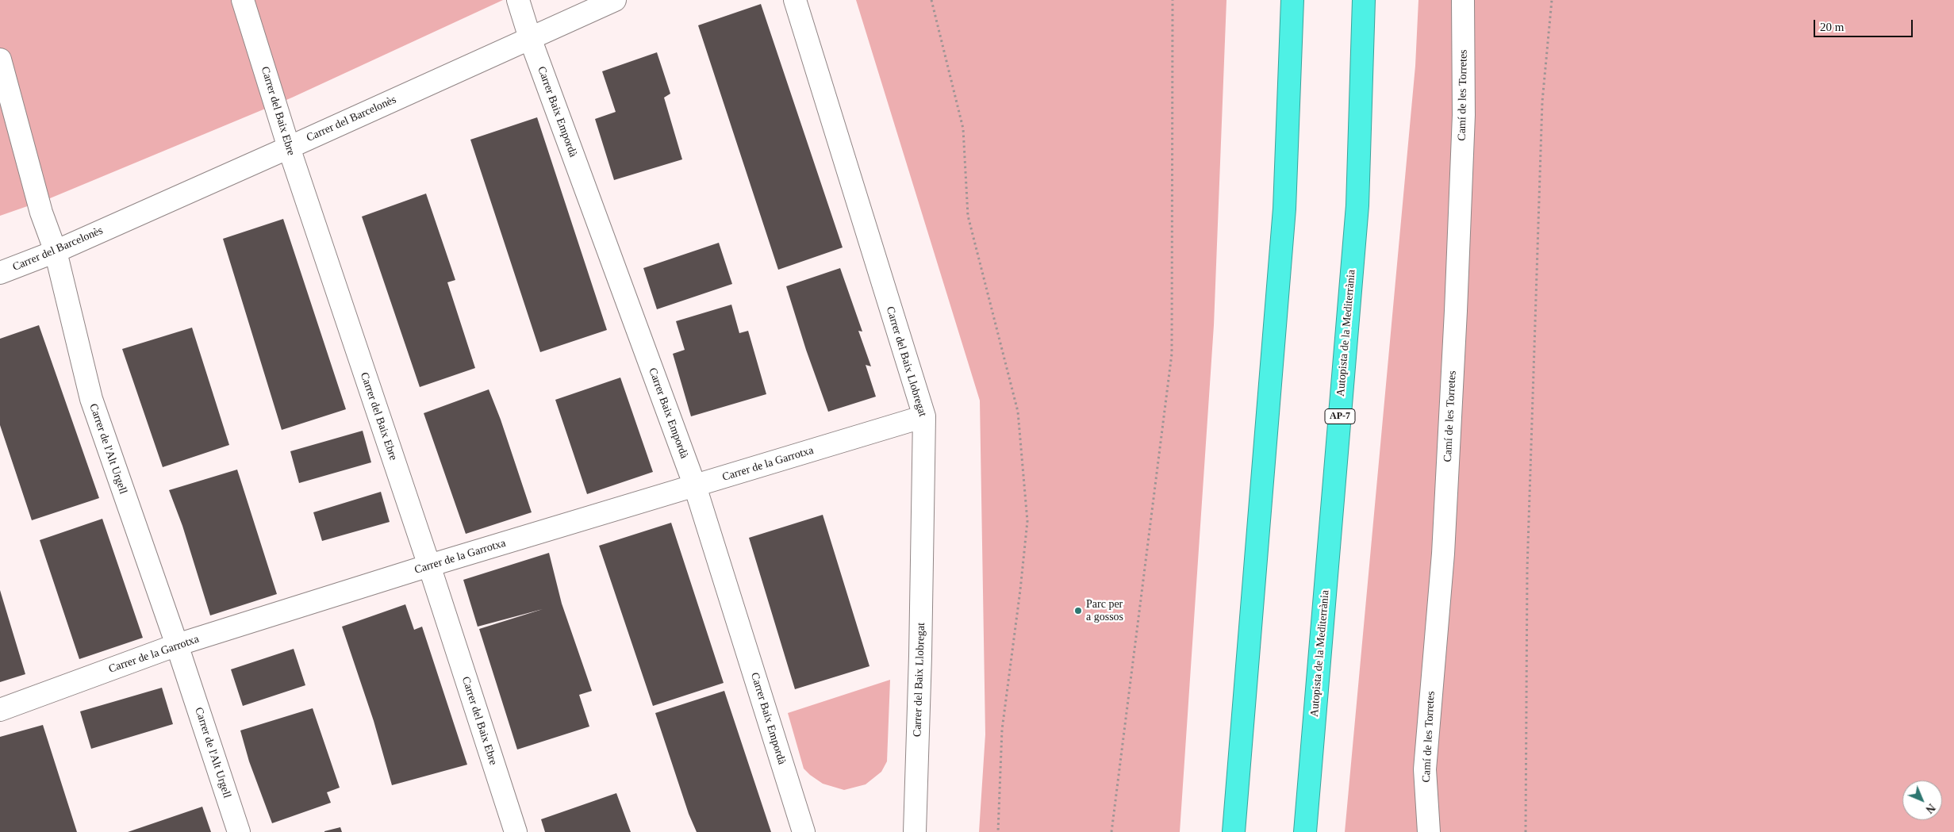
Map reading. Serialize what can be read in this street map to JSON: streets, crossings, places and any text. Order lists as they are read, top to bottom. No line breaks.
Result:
{"streets":{"highway":["Autopista de la Mediterrània","AP-7"],"street":["Camí de les Torretes","Carrer del Baix Ebre","Carrer Baix Empordà","Carrer del Barcelonès","Carrer del Baix Llobregat","Carrer de l'Alt Urgell","Carrer de la Garrotxa"]},"crossings":[["Carrer del Baix Ebre","Carrer del Barcelonès"],["Carrer del Baix Ebre","Carrer de la Garrotxa"],["Carrer Baix Empordà","Carrer del Barcelonès"],["Carrer Baix Empordà","Carrer de la Garrotxa"],["Carrer del Barcelonès","Carrer de l'Alt Urgell"],["Carrer del Baix Llobregat","Carrer de la Garrotxa"],["Carrer de l'Alt Urgell","Carrer de la Garrotxa"]],"places":["Parc per a gossos"],"scale_bar":"20 m","north":"bottom right"}
